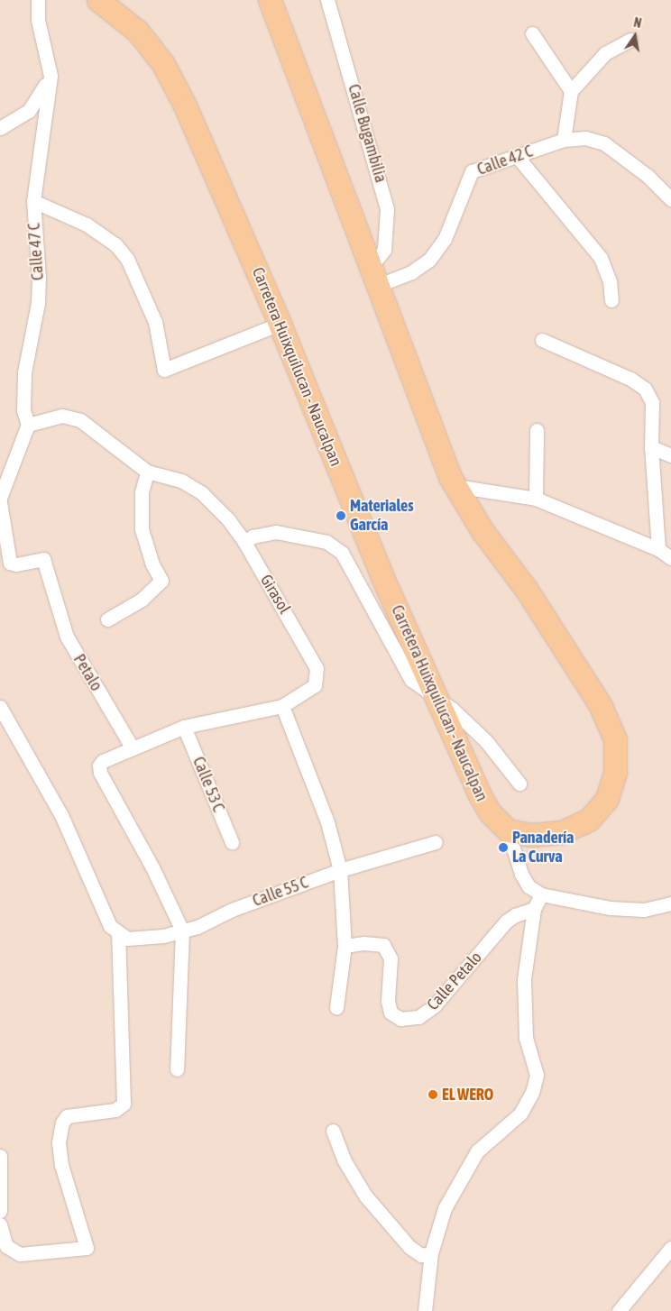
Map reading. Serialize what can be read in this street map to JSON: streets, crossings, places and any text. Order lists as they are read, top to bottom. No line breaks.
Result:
{"streets":{"main road":["Carretera Huixquilucan - Naucalpan"],"street":["Calle Bugambilia","Calle 42 C","Calle 47 C","Girasol","Petalo","Calle 53 C","Calle 55 C","Calle Petalo"]},"crossings":[["Calle Bugambilia","Calle 42 C"],["Girasol","Petalo"],["Girasol","Calle 53 C"],["Girasol","Calle 55 C"]],"places":["Materiales García","Panadería La Curva","EL WERO"],"north":"top"}
